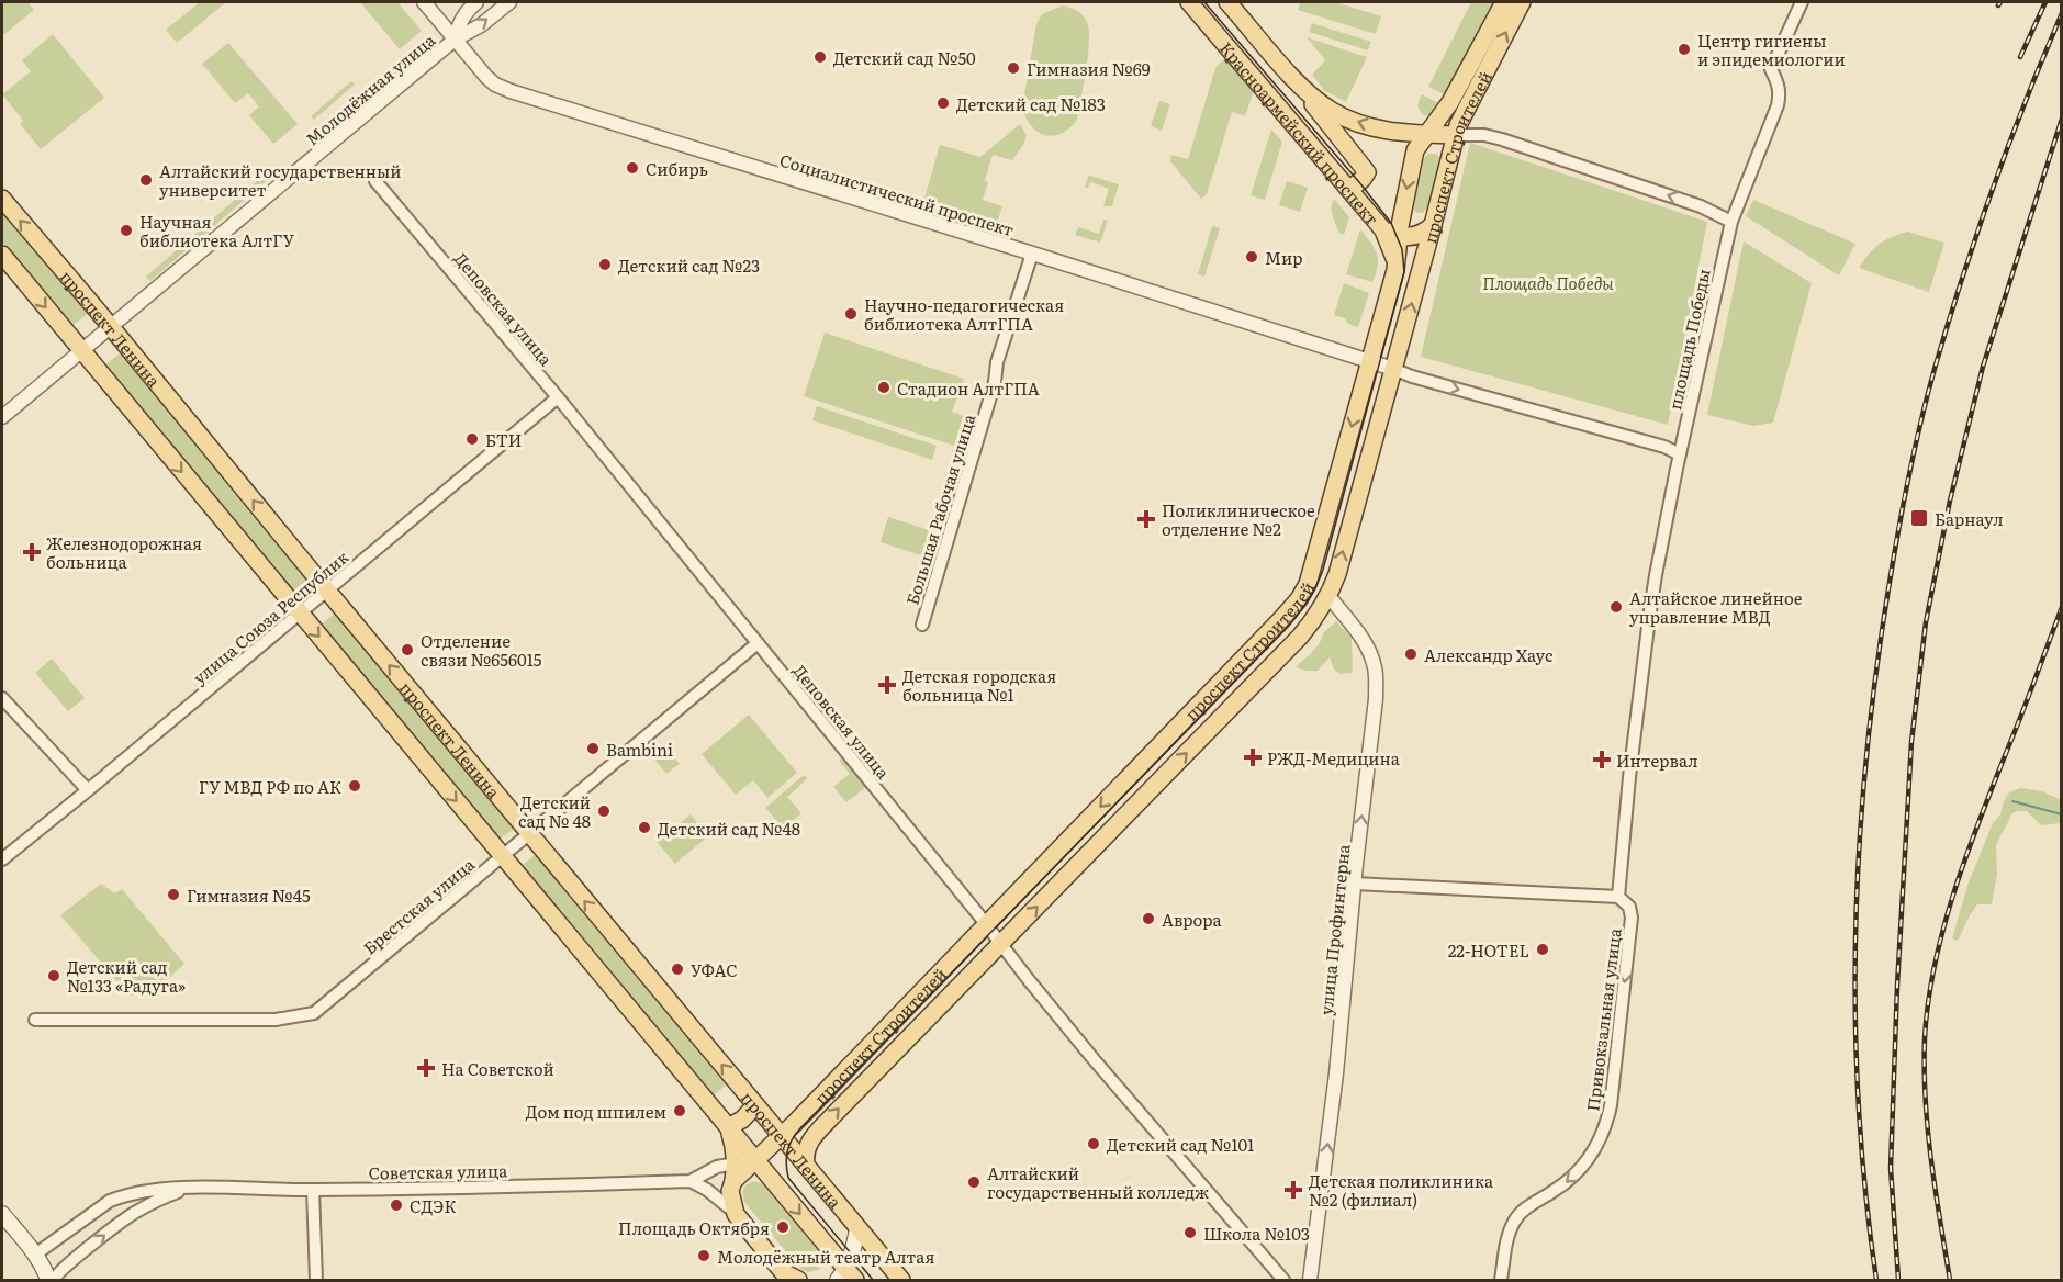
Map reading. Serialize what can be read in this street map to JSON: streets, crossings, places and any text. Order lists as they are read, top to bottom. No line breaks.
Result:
{"streets":{"main road":["Красноармейский проспект","проспект Строителей","проспект Ленина"],"street":["Молодёжная улица","Социалистический проспект","Деповская улица","площадь Победы","Большая Рабочая улица","улица Союза Республик","Брестская улица","улица Профинтерна","Привокзальная улица","Советская улица"]},"crossings":[["Молодёжная улица","Социалистический проспект"],["Молодёжная улица","проспект Ленина"],["Красноармейский проспект","проспект Строителей"],["проспект Строителей","Социалистический проспект"],["проспект Строителей","Деповская улица"],["проспект Строителей","проспект Ленина"],["проспект Строителей","улица Профинтерна"],["Социалистический проспект","Большая Рабочая улица"],["Деповская улица","улица Союза Республик"],["Деповская улица","Брестская улица"],["проспект Ленина","улица Союза Республик"],["проспект Ленина","Брестская улица"],["площадь Победы","Привокзальная улица"]],"one_way":["улица Профинтерна","Привокзальная улица"],"parks":["Площадь Победы"],"places":{"other":["Центр гигиены и эпидемиологии","Детский сад №50","Гимназия №69","Детский сад №183","Сибирь","Алтайский государственный университет","Научная библиотека АлтГУ","Мир","Детский сад №23","Научно-педагогическая библиотека АлтГПА","Стадион АлтГПА","БТИ","Алтайское линейное управление МВД","Отделение связи №656015","Александр Хаус","Bambini","ГУ МВД РФ по АК","Детский сад № 48","Детский сад №48","Гимназия №45","Аврора","22-HOTEL","УФАС","Детский сад №133 «Радуга»","Дом под шпилем","Детский сад №101","Алтайский государственный колледж","СДЭК","Площадь Октября","Школа №103","Молодёжный театр Алтая"],"transit":["Барнаул"],"health":["Поликлиническое отделение №2","Железнодорожная больница","Детская городская больница №1","РЖД-Медицина","Интервал","На Советской","Детская поликлиника №2 (филиал)"]}}
